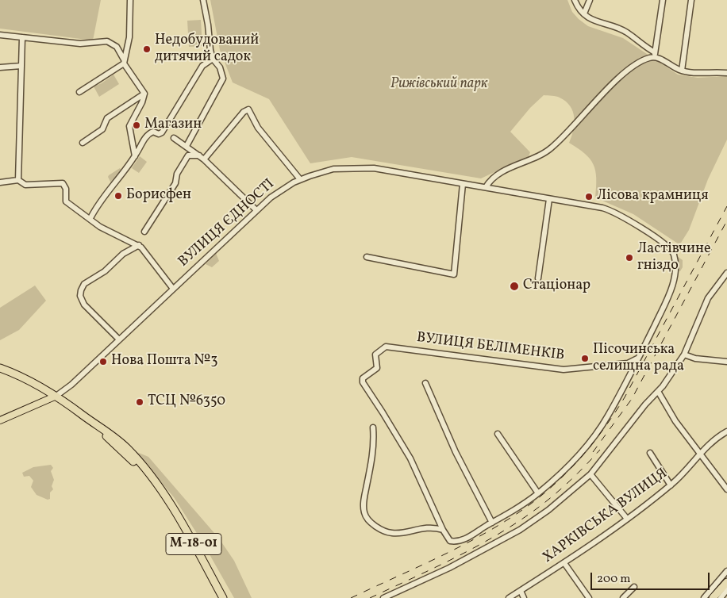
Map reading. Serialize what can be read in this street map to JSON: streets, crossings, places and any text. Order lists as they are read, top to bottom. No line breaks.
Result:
{"streets":{"highway":["М-18-01"],"street":["ВУЛИЦЯ ЄДНОСТІ","ВУЛИЦЯ БЕЛІМЕНКІВ","ХАРКІВСЬКА ВУЛИЦЯ"]},"crossings":[["ВУЛИЦЯ ЄДНОСТІ","ВУЛИЦЯ БЕЛІМЕНКІВ"],["ВУЛИЦЯ ЄДНОСТІ","М-18-01"]],"parks":["Рижівський парк"],"places":["Недобудований дитячий садок","Магазин","Борисфен","Лісова крамниця","Ластівчине гніздо","Стаціонар","Пісочинська селищна рада","Нова Пошта №3","ТСЦ №6350"],"scale_bar":"200 m"}
